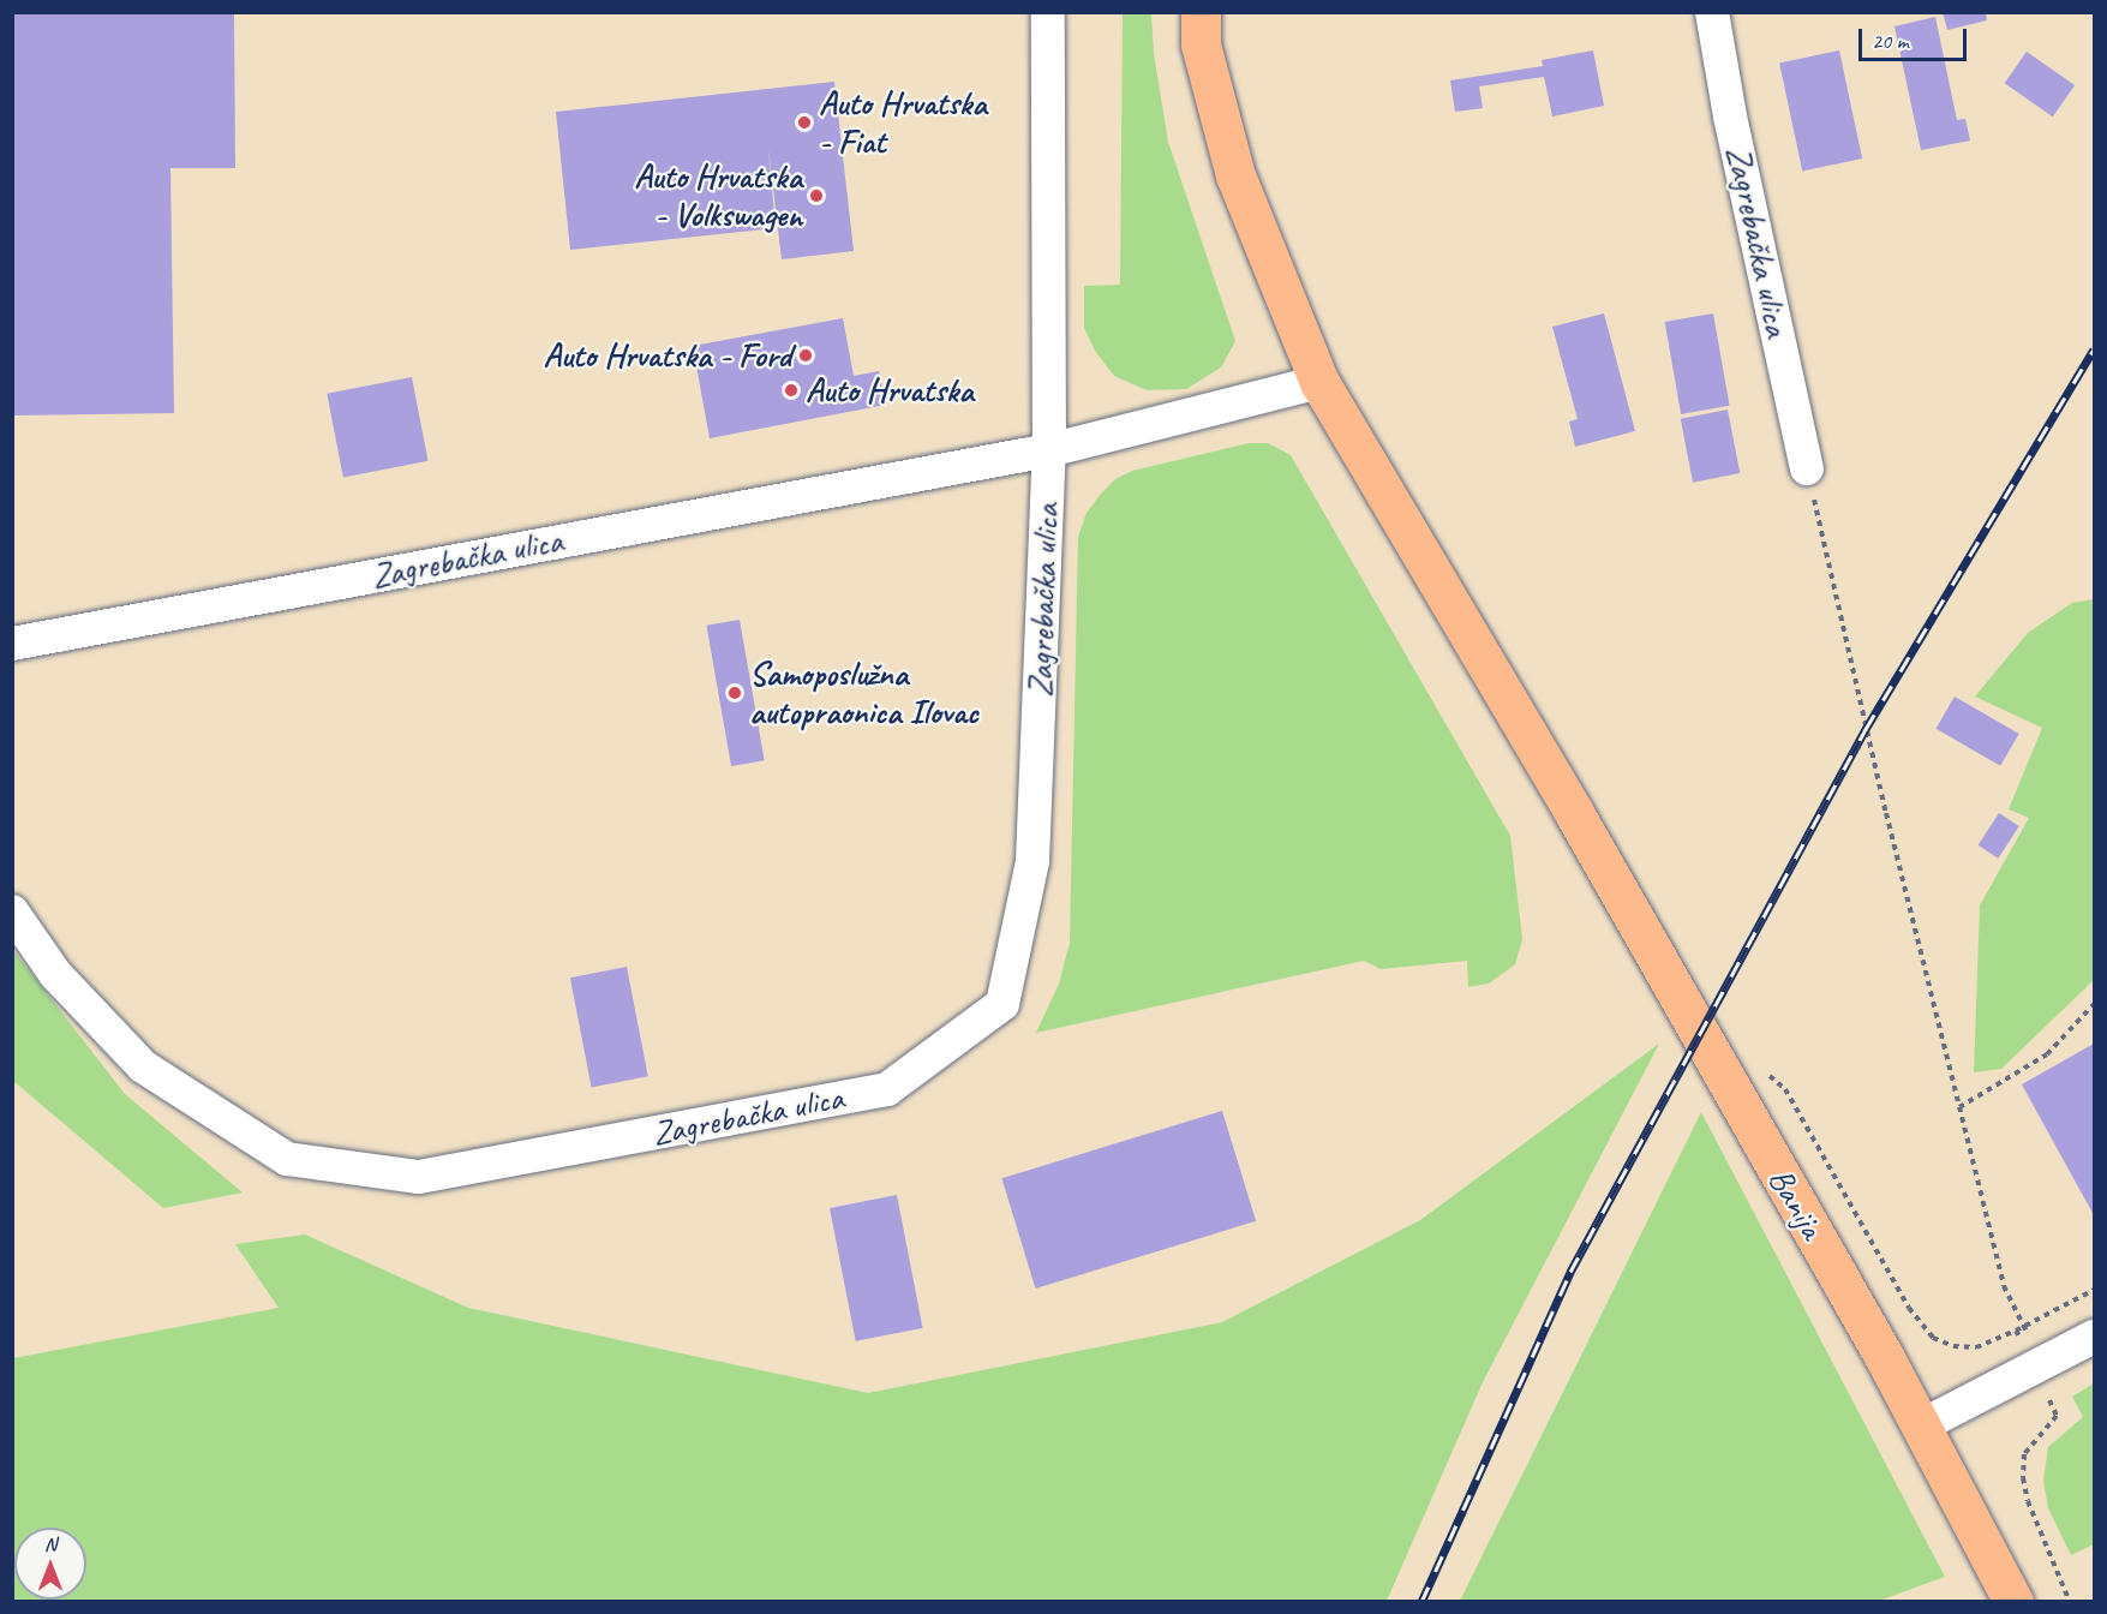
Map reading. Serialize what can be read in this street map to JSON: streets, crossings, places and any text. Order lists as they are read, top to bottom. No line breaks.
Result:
{"streets":{"main road":["Banija"],"street":["Zagrebačka ulica"]},"crossings":[["Zagrebačka ulica","Banija"]],"places":["Auto Hrvatska - Fiat","Auto Hrvatska - Volkswagen","Auto Hrvatska - Ford","Auto Hrvatska","Samoposlužna autopraonica Ilovac"],"scale_bar":"20 m","north":"top"}
